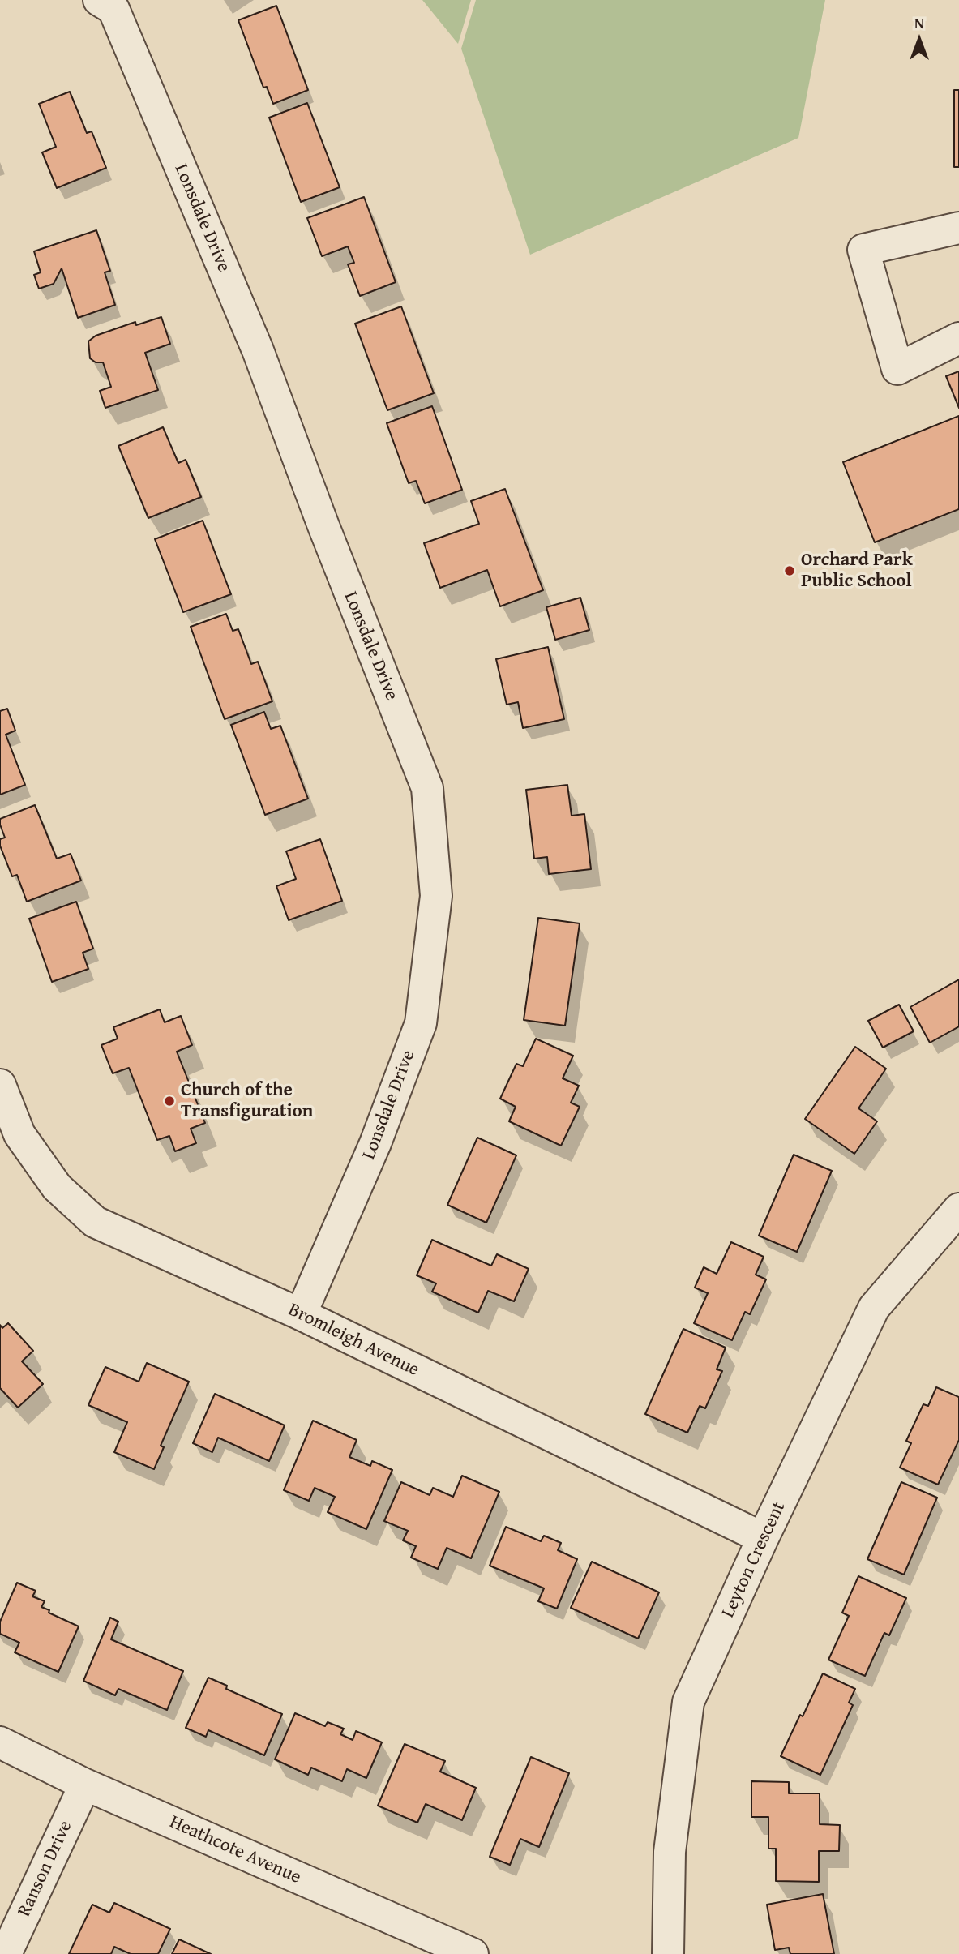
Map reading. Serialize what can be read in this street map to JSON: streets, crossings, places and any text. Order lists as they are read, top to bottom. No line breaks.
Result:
{"streets":{"street":["Lonsdale Drive","Bromleigh Avenue","Leyton Crescent","Heathcote Avenue","Ranson Drive"]},"crossings":[["Lonsdale Drive","Bromleigh Avenue"],["Bromleigh Avenue","Leyton Crescent"],["Heathcote Avenue","Ranson Drive"]],"places":["Orchard Park Public School","Church of the Transfiguration"],"north":"top"}
